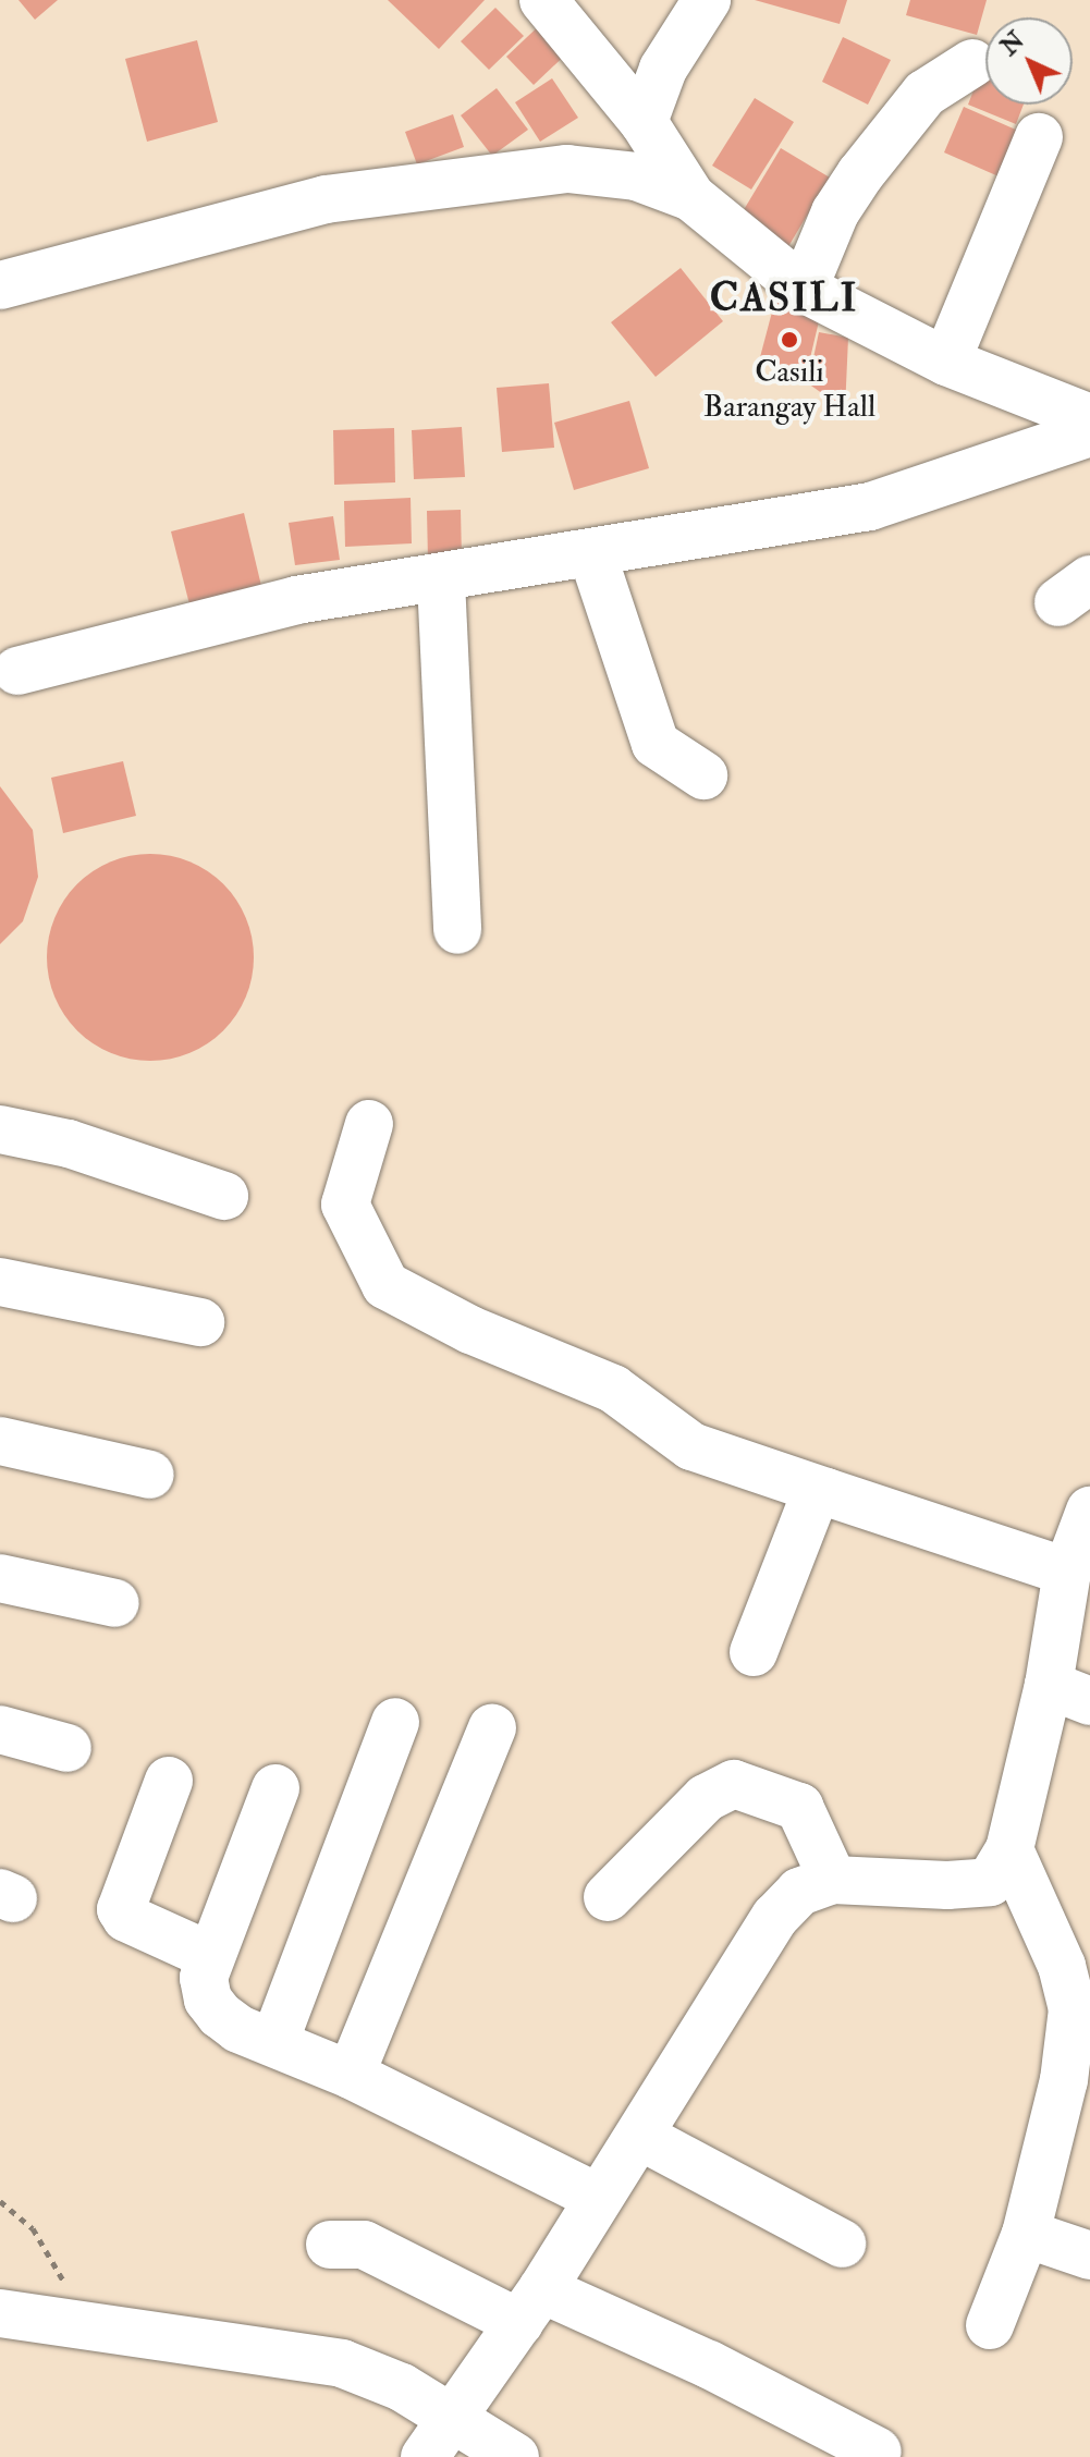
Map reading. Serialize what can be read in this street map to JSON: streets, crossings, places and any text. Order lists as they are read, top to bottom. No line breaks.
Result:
{"districts":["CASILI"],"places":["Casili Barangay Hall"],"north":"top left"}
